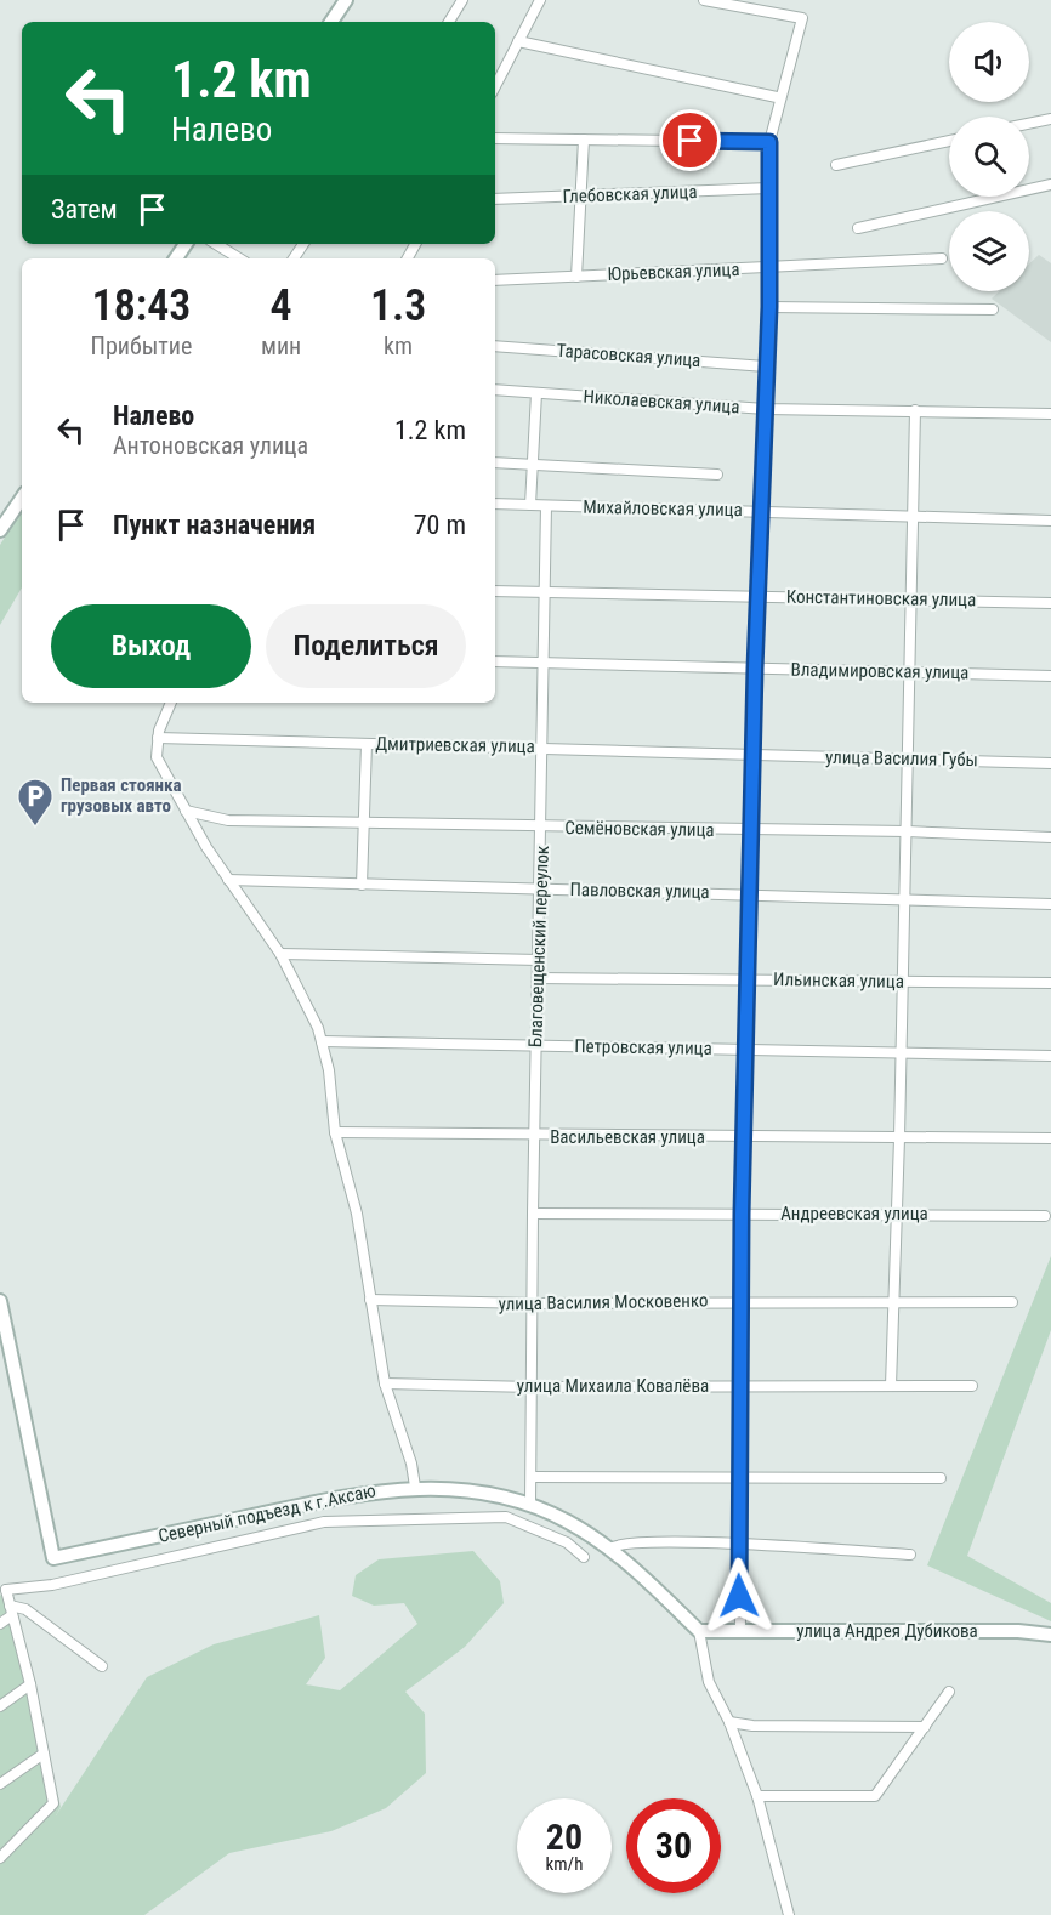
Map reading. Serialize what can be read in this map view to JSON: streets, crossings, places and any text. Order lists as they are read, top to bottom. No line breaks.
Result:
{"streets":{"street":["Глебовская улица","Юрьевская улица","Тарасовская улица","Николаевская улица","Михайловская улица","Константиновская улица","Владимировская улица","Дмитриевская улица","улица Василия Губы","Семёновская улица","Павловская улица","Благовещенский переулок","Ильинская улица","Петровская улица","Васильевская улица","Андреевская улица","улица Василия Московенко","улица Михаила Ковалёва","Северный подъезд к г.Аксаю","улица Андрея Дубикова"]},"crossings":[["Михайловская улица","Благовещенский переулок"],["Константиновская улица","Благовещенский переулок"],["Владимировская улица","Благовещенский переулок"],["Дмитриевская улица","улица Василия Губы"],["Дмитриевская улица","Благовещенский переулок"],["Семёновская улица","Благовещенский переулок"],["Павловская улица","Благовещенский переулок"],["Благовещенский переулок","Ильинская улица"],["Благовещенский переулок","Петровская улица"],["Благовещенский переулок","Васильевская улица"],["Благовещенский переулок","Андреевская улица"],["Благовещенский переулок","улица Василия Московенко"],["Благовещенский переулок","улица Михаила Ковалёва"],["Благовещенский переулок","Северный подъезд к г.Аксаю"],["Северный подъезд к г.Аксаю","улица Андрея Дубикова"]],"places":{"parking":["Первая стоянка грузовых авто"]},"page":{"turn":["1.2 km","Налево"],"then":"Затем","eta":["18:43","Прибытие","4","мин","1.3","km"],"list":[{"name":"Налево","note":"Антоновская улица","value":"1.2 km"},{"name":"Пункт назначения","value":"70 m"}],"buttons":["Выход","Поделиться"],"speed":"20 km/h","limit":"30"}}
